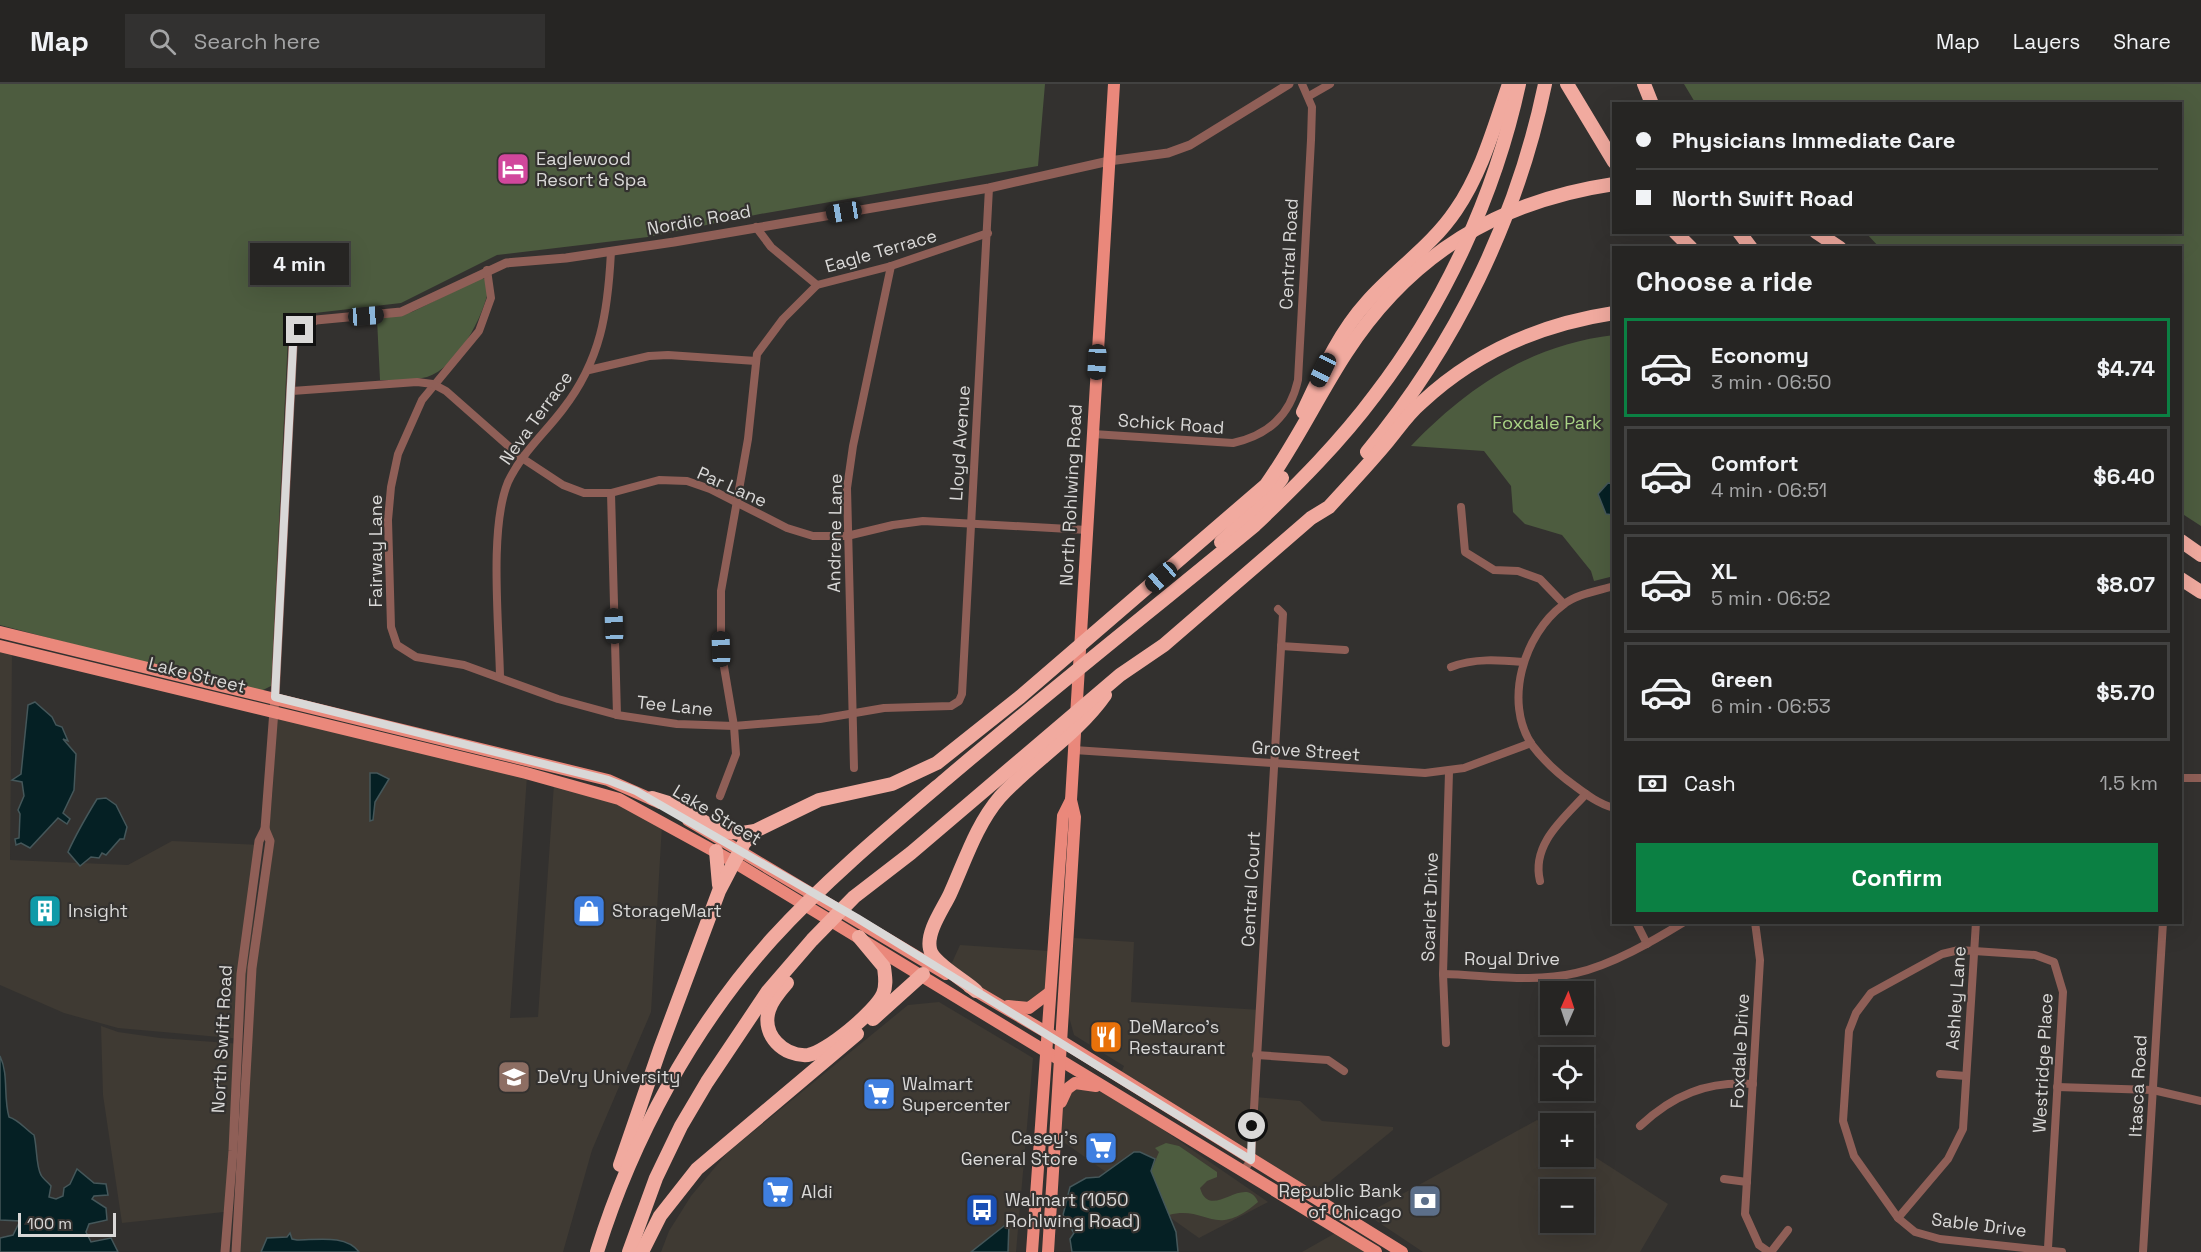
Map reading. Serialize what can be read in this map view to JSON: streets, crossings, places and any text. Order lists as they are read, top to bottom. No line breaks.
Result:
{"streets":{"main road":["North Rohlwing Road","Lake Street"],"street":["Nordic Road","Eagle Terrace","Central Road","Neva Terrace","Schick Road","Lloyd Avenue","Par Lane","Andrene Lane","Fairway Lane","Tee Lane","Grove Street","Central Court","Scarlet Drive","Royal Drive","Ashley Lane","North Swift Road","Foxdale Drive","Westridge Place","Itasca Road","Sable Drive"]},"crossings":[["Nordic Road","Neva Terrace"],["Nordic Road","Lloyd Avenue"],["Nordic Road","North Rohlwing Road"],["Nordic Road","Fairway Lane"],["Nordic Road","North Swift Road"],["Eagle Terrace","Lloyd Avenue"],["Eagle Terrace","Par Lane"],["Eagle Terrace","Andrene Lane"],["Eagle Terrace","Tee Lane"],["Central Road","Schick Road"],["Neva Terrace","Par Lane"],["Neva Terrace","Tee Lane"],["Schick Road","North Rohlwing Road"],["Lloyd Avenue","Par Lane"],["Lloyd Avenue","Tee Lane"],["Par Lane","North Rohlwing Road"],["Par Lane","Andrene Lane"],["Par Lane","Fairway Lane"],["North Rohlwing Road","Lake Street"],["North Rohlwing Road","Grove Street"],["Andrene Lane","Tee Lane"],["Fairway Lane","Tee Lane"],["Lake Street","Central Court"],["Lake Street","North Swift Road"],["Grove Street","Central Court"],["Grove Street","Scarlet Drive"],["Scarlet Drive","Royal Drive"],["Ashley Lane","Westridge Place"],["Ashley Lane","Sable Drive"],["Westridge Place","Sable Drive"]],"parks":["Foxdale Park"],"places":{"hotel":["Eaglewood Resort & Spa"],"building":["Insight"],"shop":["StorageMart"],"restaurant":["DeMarco's Restaurant"],"school or university":["DeVry University"],"supermarket":["Walmart Supercenter","Casey's General Store","Aldi"],"bank":["Republic Bank of Chicago"],"bus stop":["Walmart (1050 Rohlwing Road)"]},"scale_bar":"100 m","north":"top","page":{"header":"Map","search":"Search here","nav":["Map","Layers","Share"],"banner":["Physicians Immediate Care","North Swift Road"],"bubble":"4 min","heading":"Choose a ride","list":[{"name":"Economy","note":"3 min · 06:50","value":"$4.74"},{"name":"Comfort","note":"4 min · 06:51","value":"$6.40"},{"name":"XL","note":"5 min · 06:52","value":"$8.07"},{"name":"Green","note":"6 min · 06:53","value":"$5.70"}],"pay":["Cash","1.5 km"],"buttons":"Confirm","map_buttons":["+","−"],"scale":"100 m"}}
